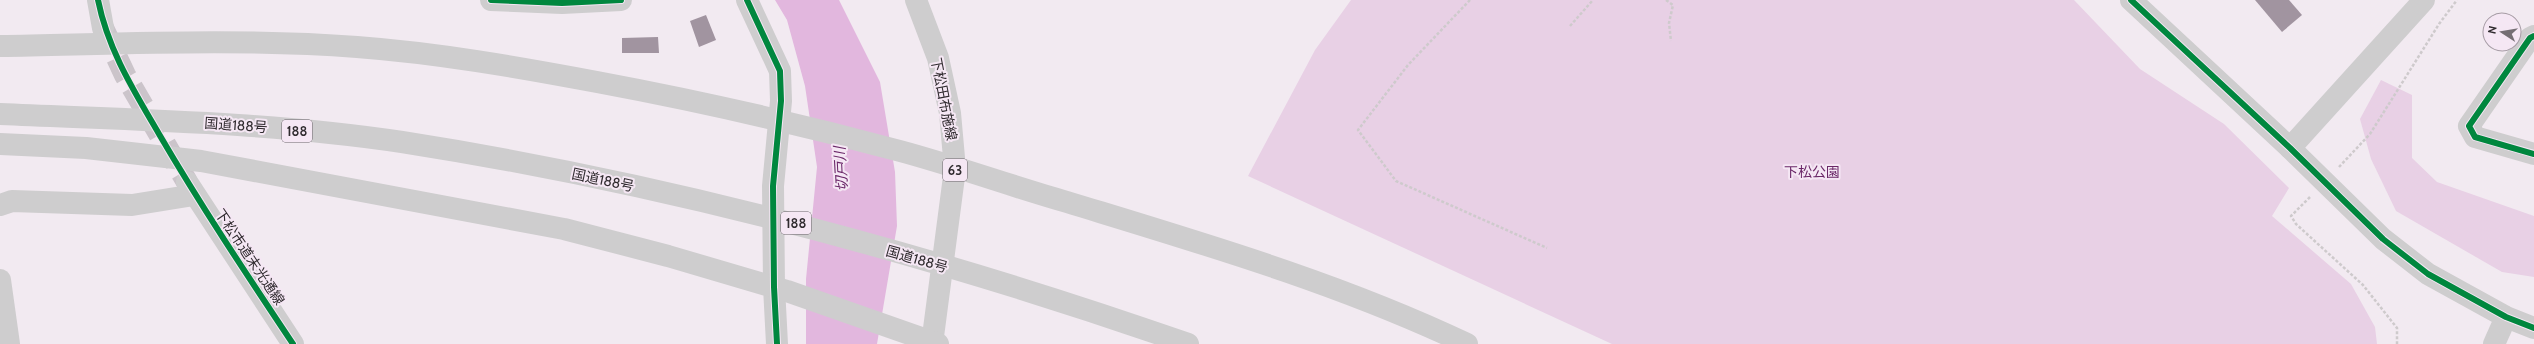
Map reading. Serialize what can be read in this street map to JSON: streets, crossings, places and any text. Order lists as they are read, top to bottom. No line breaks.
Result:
{"streets":{"main road":["下松田布施線","国道188号","188","63","下松市道末光通線"]},"water":["切戸川"],"parks":["下松公園"],"north":"left"}
